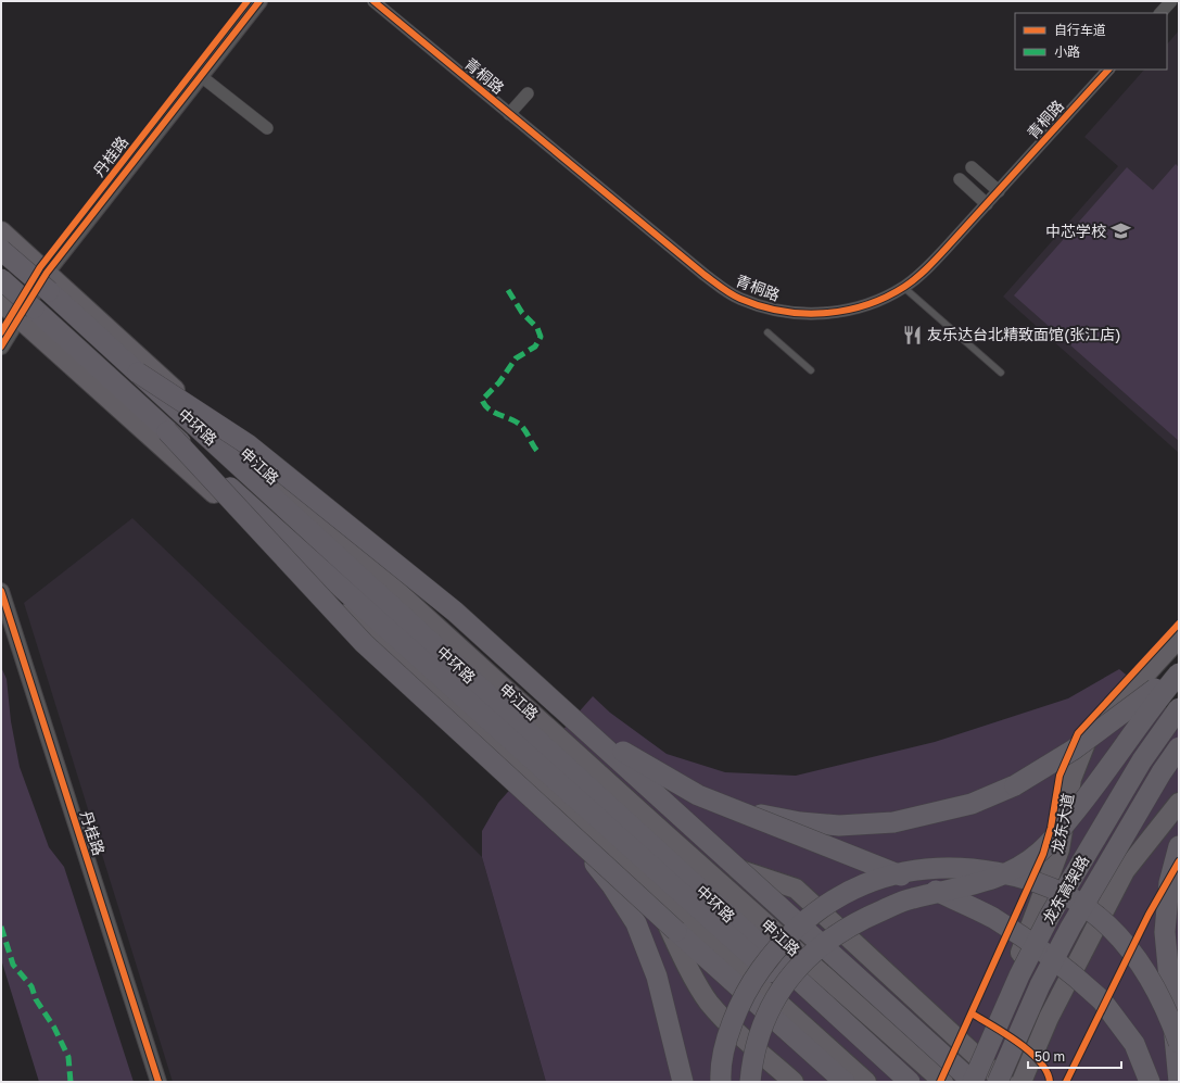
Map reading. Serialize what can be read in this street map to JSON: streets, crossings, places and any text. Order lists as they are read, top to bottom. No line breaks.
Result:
{"streets":{"highway":["中环路","龙东高架路"],"main road":["申江路","龙东大道"],"street":["青桐路","丹桂路"]},"crossings":[["丹桂路","中环路"],["丹桂路","申江路"],["中环路","申江路"]],"places":{"school or university":["中芯学校"],"restaurant":["友乐达台北精致面馆(张江店)"]},"legend":["自行车道","小路"],"scale_bar":"50 m"}
